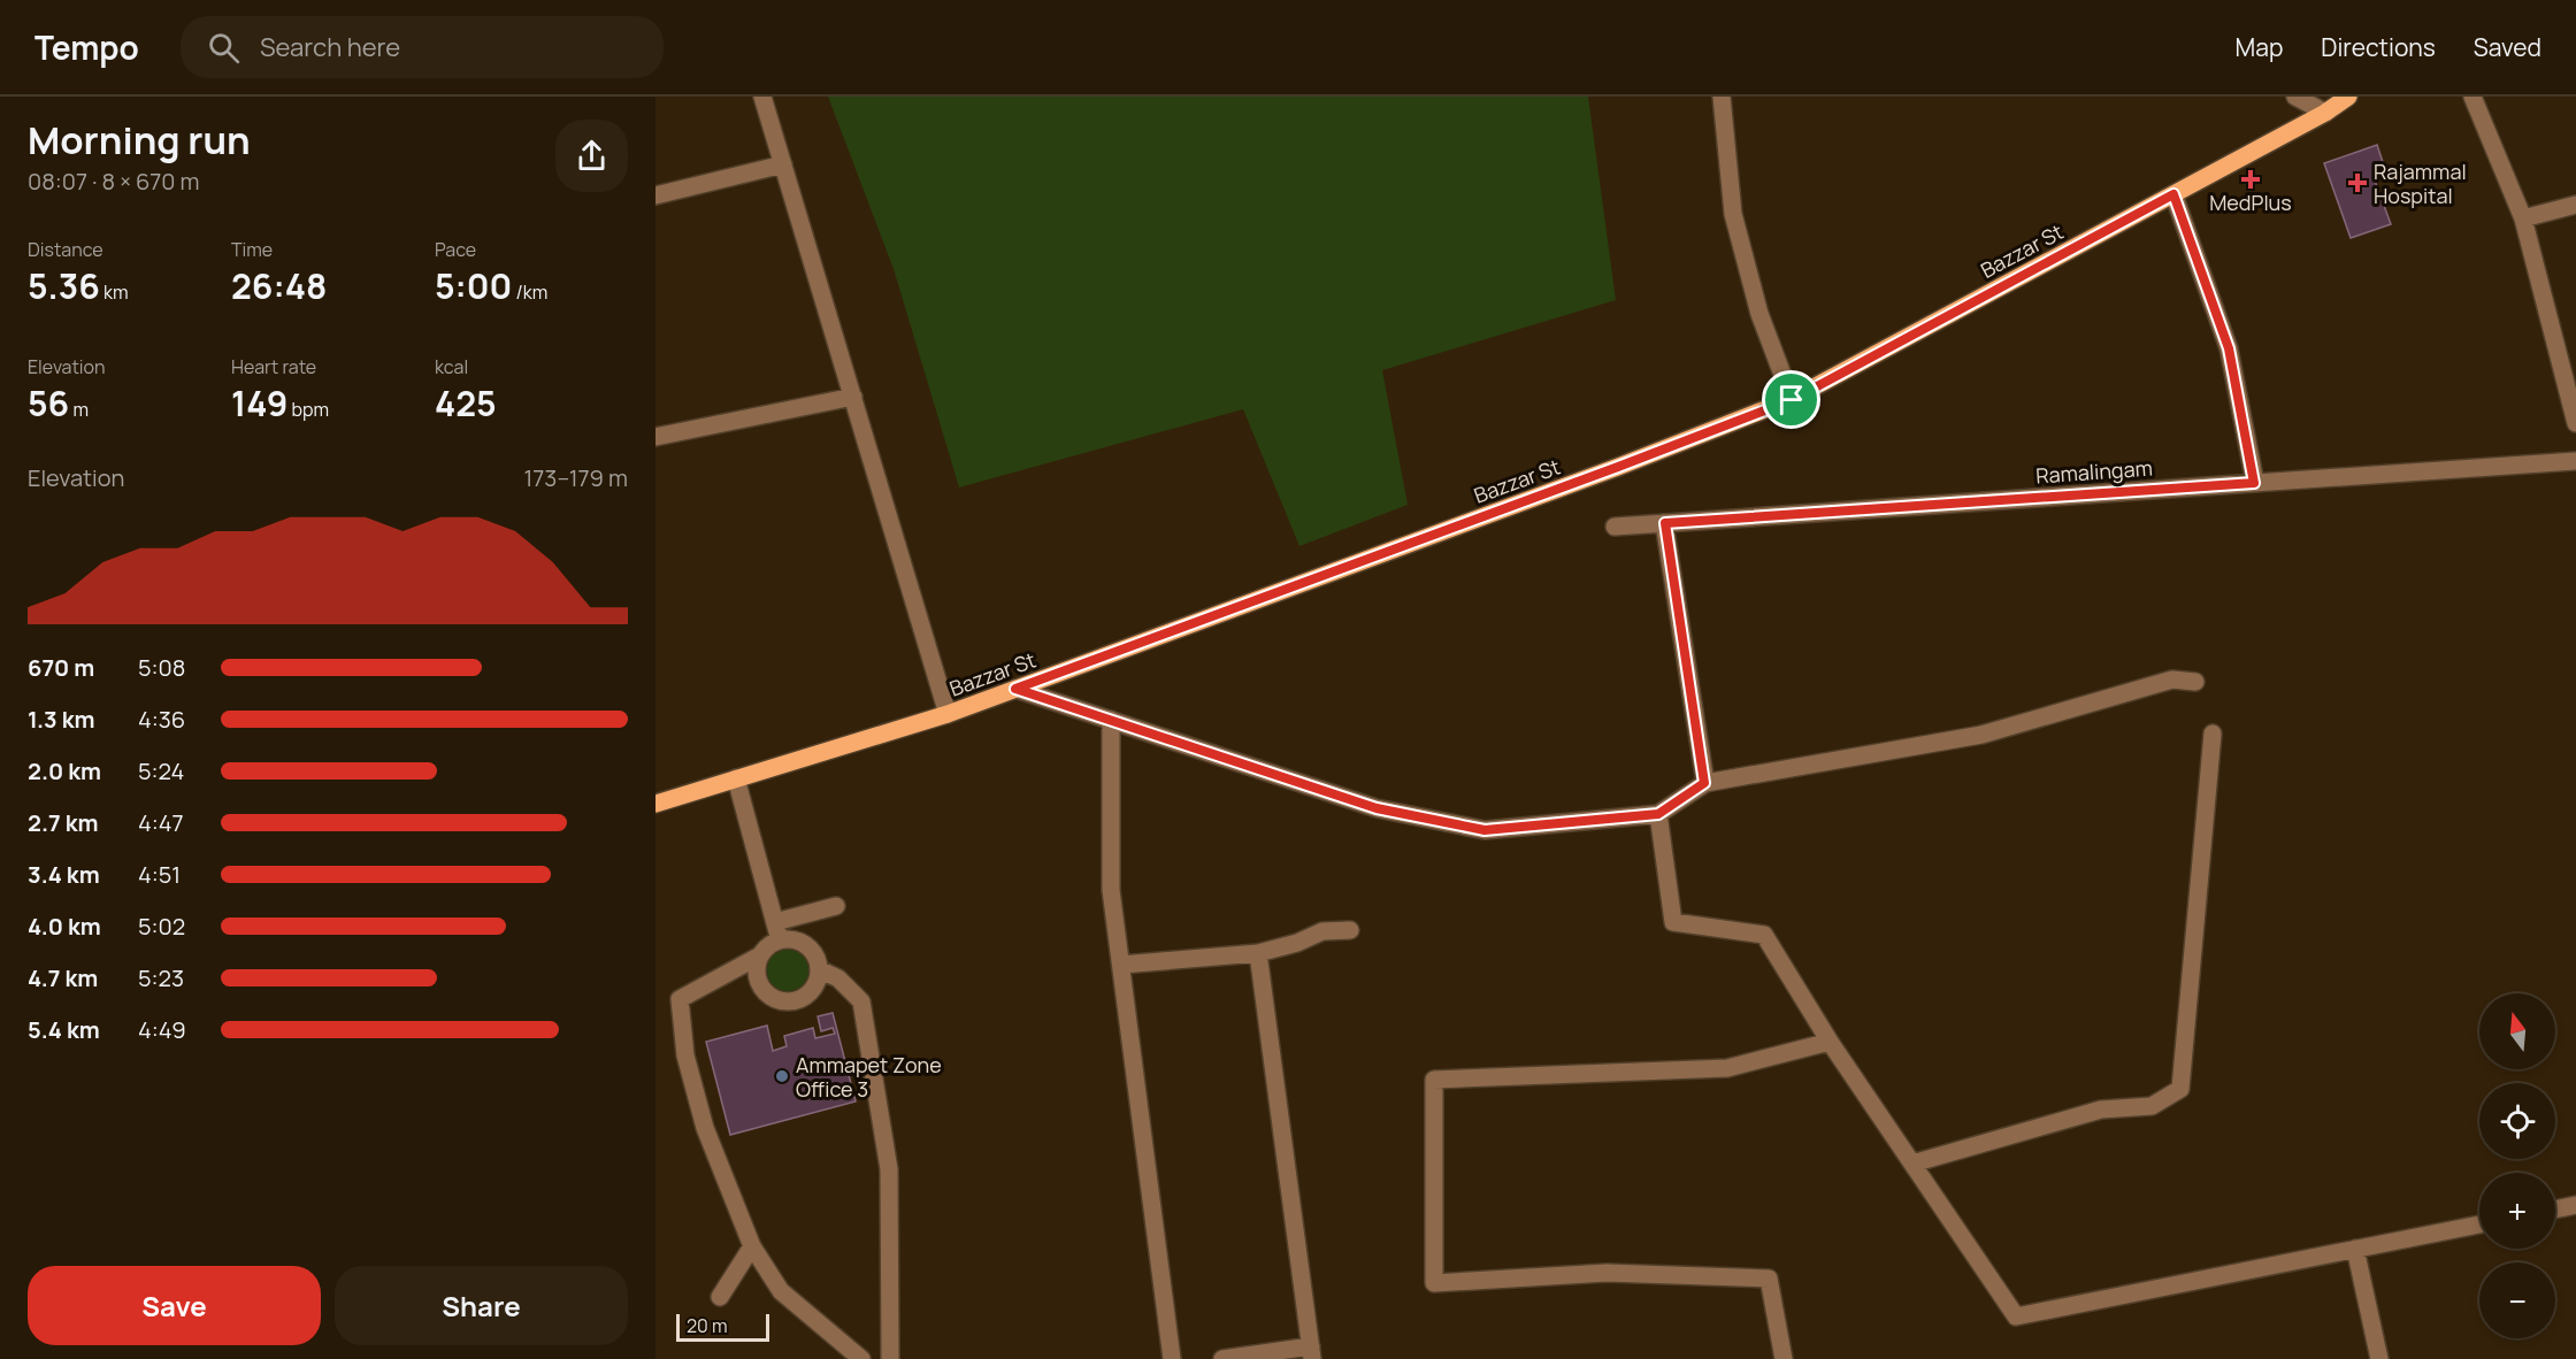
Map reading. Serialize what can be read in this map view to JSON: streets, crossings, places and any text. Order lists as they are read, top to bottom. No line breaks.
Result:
{"streets":{"main road":["Bazzar St"],"street":["Ramalingam"]},"places":{"health":["MedPlus","Rajammal Hospital"],"other":["Ammapet Zone Office 3"]},"scale_bar":"20 m","north":"top","page":{"header":"Tempo","search":"Search here","nav":["Map","Directions","Saved"],"heading":["Morning run","08:07 · 8 × 670 m"],"stats":[["Distance","5.36 km"],["Time","26:48"],["Pace","5:00 /km"],["Elevation","56 m"],["Heart rate","149 bpm"],["kcal","425"]],"chart":["Elevation","173–179 m"],"list":[{"name":"670 m","note":"5:08"},{"name":"1.3 km","note":"4:36"},{"name":"2.0 km","note":"5:24"},{"name":"2.7 km","note":"4:47"},{"name":"3.4 km","note":"4:51"},{"name":"4.0 km","note":"5:02"},{"name":"4.7 km","note":"5:23"},{"name":"5.4 km","note":"4:49"}],"map_buttons":["+","−"],"buttons":["Save","Share"],"scale":"20 m"}}
